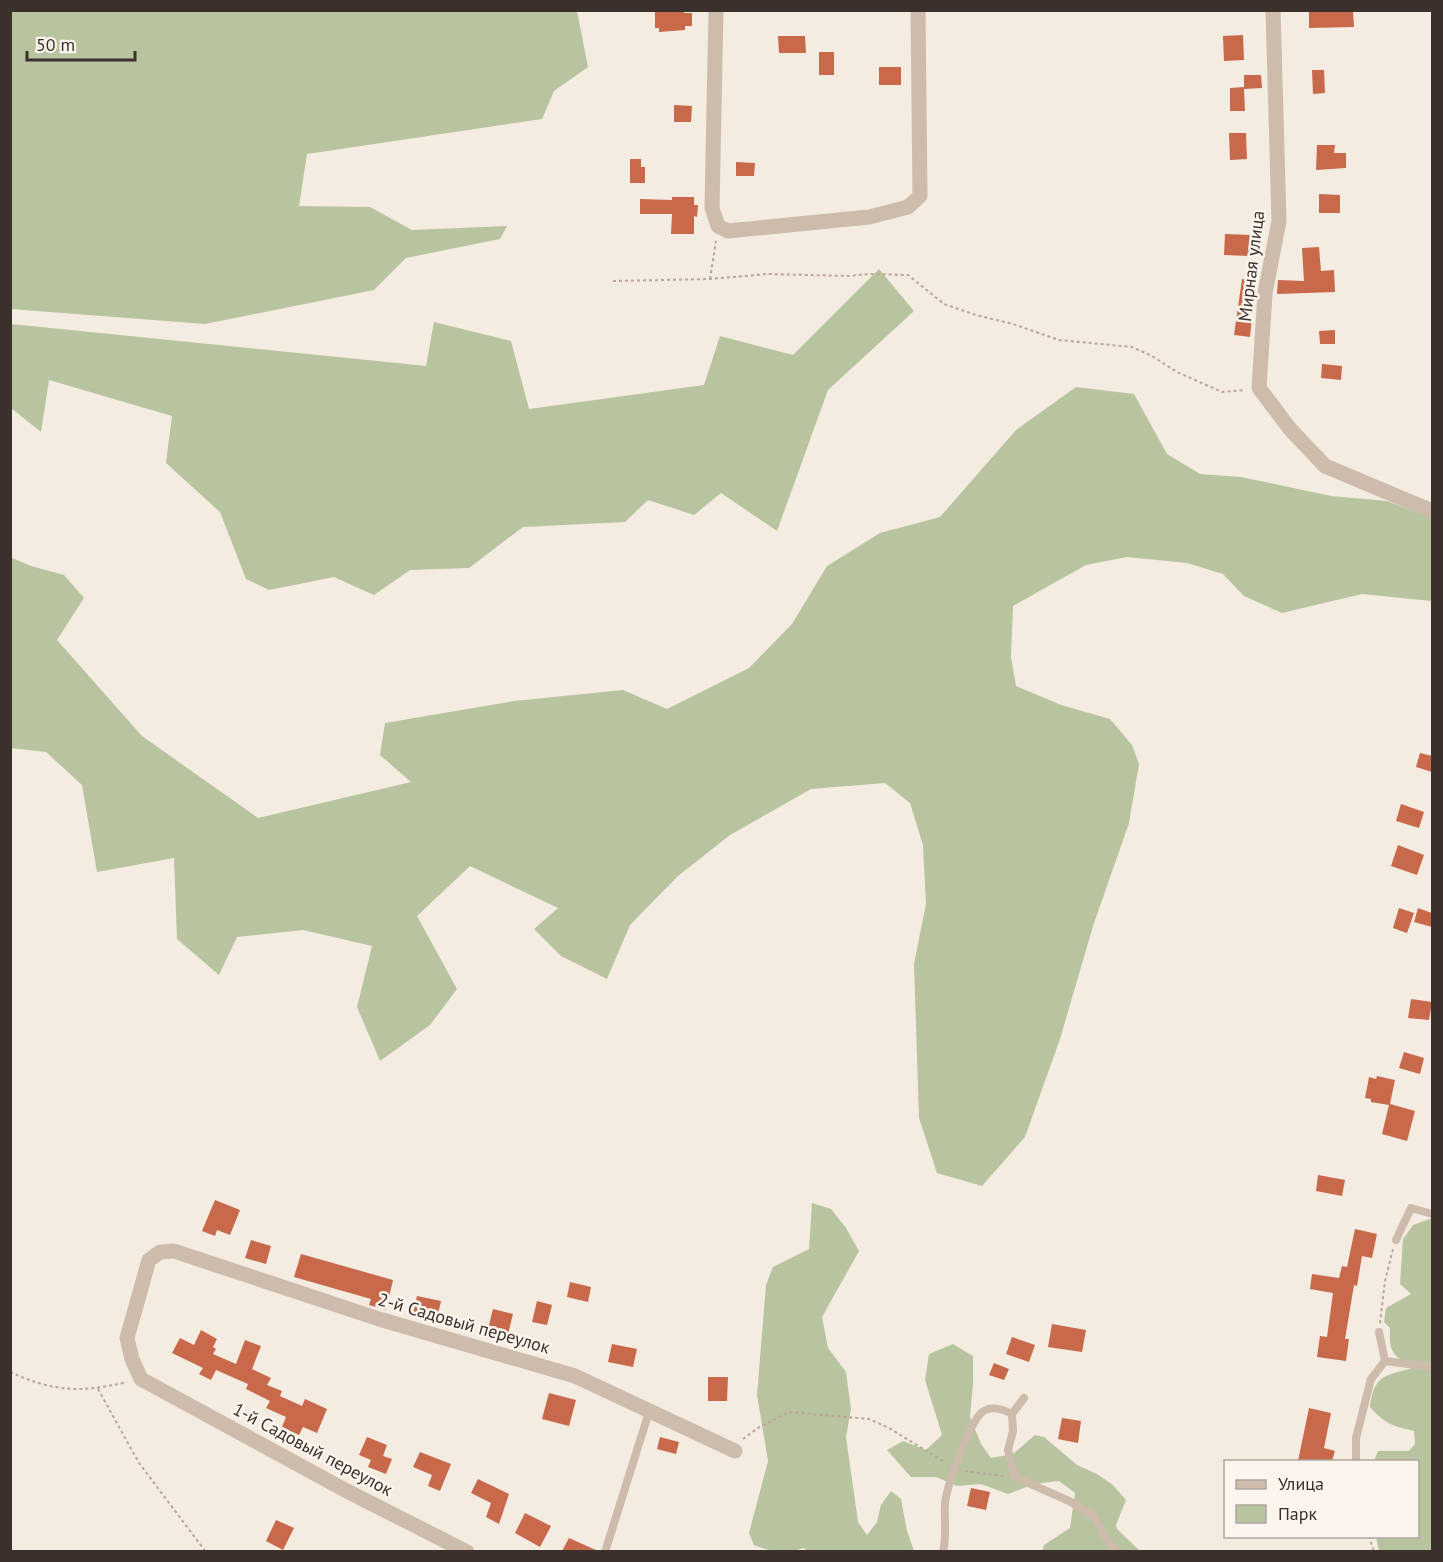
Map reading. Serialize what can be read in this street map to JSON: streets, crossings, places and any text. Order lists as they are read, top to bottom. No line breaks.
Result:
{"streets":{"street":["Мирная улица","2-й Садовый переулок","1-й Садовый переулок"]},"crossings":[["2-й Садовый переулок","1-й Садовый переулок"]],"legend":["Улица","Парк"],"scale_bar":"50 m"}
